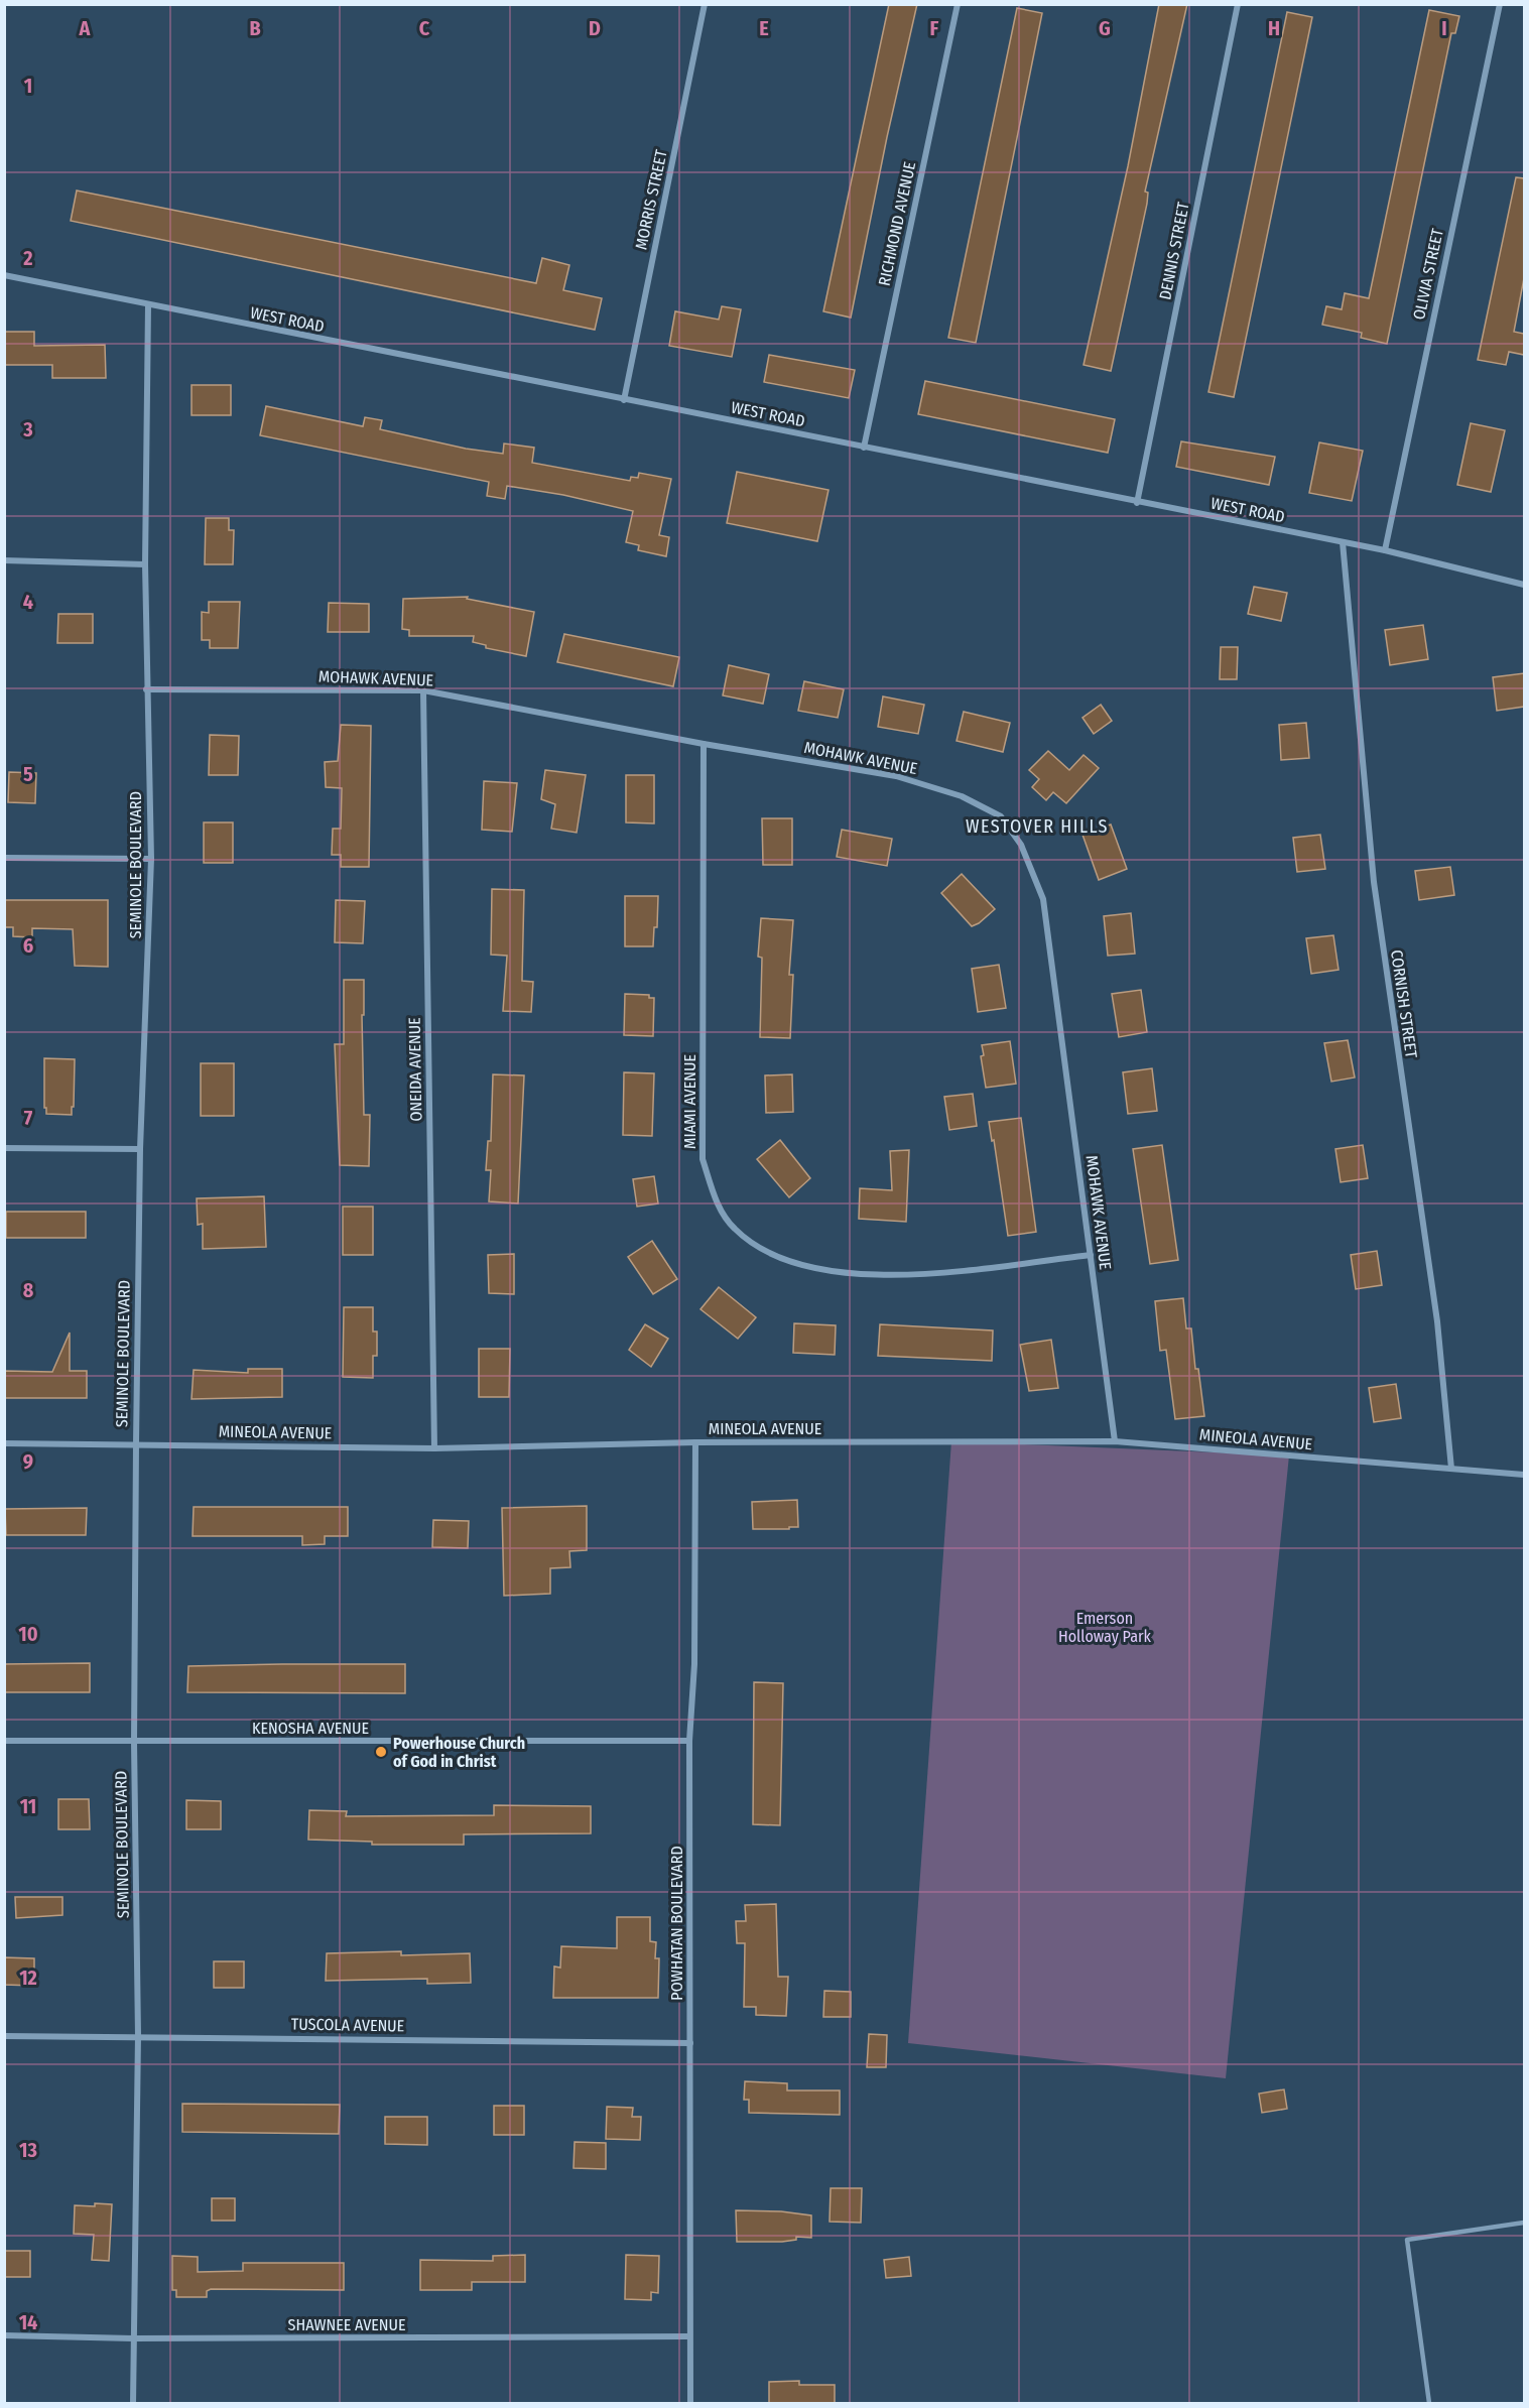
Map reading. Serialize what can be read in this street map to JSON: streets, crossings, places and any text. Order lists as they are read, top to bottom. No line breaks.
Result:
{"streets":{"street":["MORRIS STREET","RICHMOND AVENUE","DENNIS STREET","OLIVIA STREET","WEST ROAD","MOHAWK AVENUE","SEMINOLE BOULEVARD","CORNISH STREET","ONEIDA AVENUE","MIAMI AVENUE","MINEOLA AVENUE","KENOSHA AVENUE","POWHATAN BOULEVARD","TUSCOLA AVENUE","SHAWNEE AVENUE"]},"crossings":[["MORRIS STREET","WEST ROAD"],["RICHMOND AVENUE","WEST ROAD"],["DENNIS STREET","WEST ROAD"],["OLIVIA STREET","WEST ROAD"],["WEST ROAD","SEMINOLE BOULEVARD"],["WEST ROAD","CORNISH STREET"],["MOHAWK AVENUE","SEMINOLE BOULEVARD"],["MOHAWK AVENUE","ONEIDA AVENUE"],["MOHAWK AVENUE","MIAMI AVENUE"],["MOHAWK AVENUE","MINEOLA AVENUE"],["SEMINOLE BOULEVARD","MINEOLA AVENUE"],["SEMINOLE BOULEVARD","KENOSHA AVENUE"],["SEMINOLE BOULEVARD","TUSCOLA AVENUE"],["SEMINOLE BOULEVARD","SHAWNEE AVENUE"],["CORNISH STREET","MINEOLA AVENUE"],["ONEIDA AVENUE","MINEOLA AVENUE"],["MINEOLA AVENUE","POWHATAN BOULEVARD"],["KENOSHA AVENUE","POWHATAN BOULEVARD"],["POWHATAN BOULEVARD","TUSCOLA AVENUE"],["POWHATAN BOULEVARD","SHAWNEE AVENUE"]],"districts":["WESTOVER HILLS"],"parks":["Emerson Holloway Park"],"places":["Powerhouse Church of God in Christ"],"grid":{"columns":["A","B","C","D","E","F","G","H","I"],"rows":["1","2","3","4","5","6","7","8","9","10","11","12","13","14"]}}
